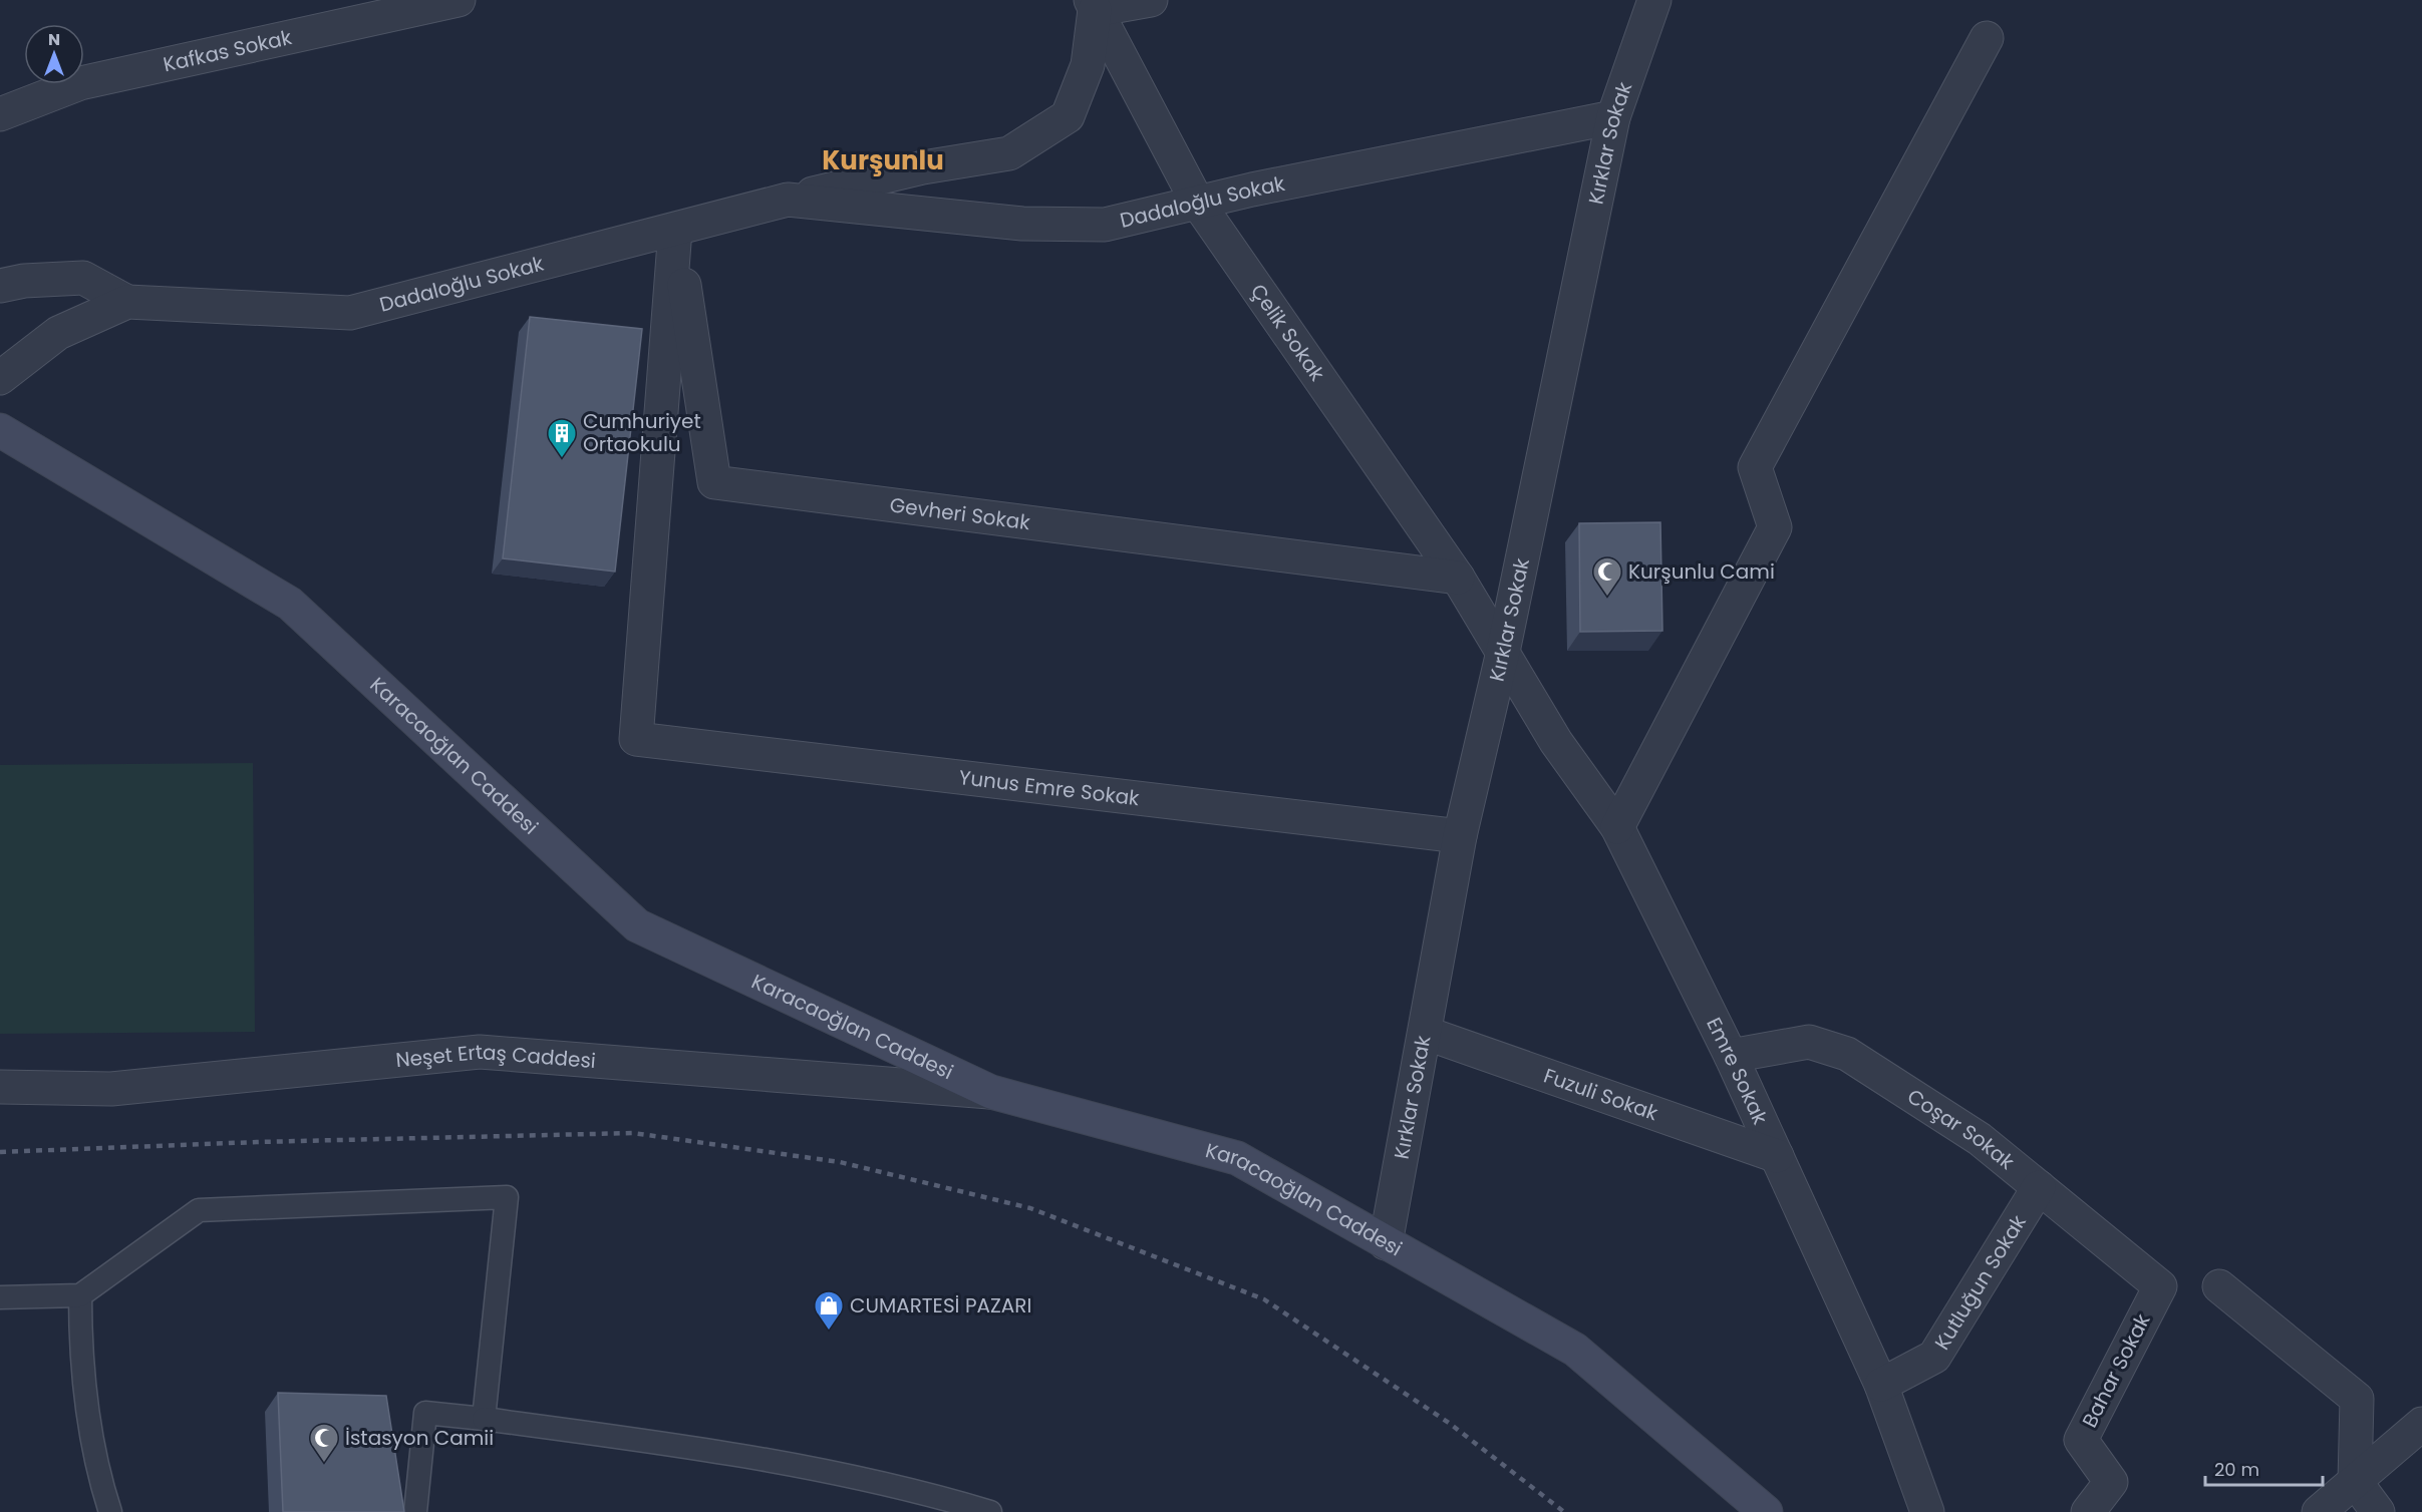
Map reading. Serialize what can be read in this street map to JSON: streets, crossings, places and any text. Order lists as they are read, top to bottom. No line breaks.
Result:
{"streets":{"street":["Kafkas Sokak","Kırklar Sokak","Dadaloğlu Sokak","Çelik Sokak","Gevheri Sokak","Karacaoğlan Caddesi","Yunus Emre Sokak","Neşet Ertaş Caddesi","Emre Sokak","Fuzuli Sokak","Coşar Sokak","Kutluğun Sokak","Bahar Sokak"]},"crossings":[["Kırklar Sokak","Dadaloğlu Sokak"],["Kırklar Sokak","Çelik Sokak"],["Kırklar Sokak","Karacaoğlan Caddesi"],["Kırklar Sokak","Yunus Emre Sokak"],["Kırklar Sokak","Emre Sokak"],["Kırklar Sokak","Fuzuli Sokak"],["Dadaloğlu Sokak","Çelik Sokak"],["Dadaloğlu Sokak","Gevheri Sokak"],["Dadaloğlu Sokak","Yunus Emre Sokak"],["Çelik Sokak","Gevheri Sokak"],["Çelik Sokak","Emre Sokak"],["Gevheri Sokak","Yunus Emre Sokak"],["Karacaoğlan Caddesi","Neşet Ertaş Caddesi"],["Emre Sokak","Fuzuli Sokak"],["Emre Sokak","Coşar Sokak"],["Emre Sokak","Kutluğun Sokak"],["Coşar Sokak","Kutluğun Sokak"],["Coşar Sokak","Bahar Sokak"]],"districts":["Kurşunlu"],"places":{"building":["Cumhuriyet Ortaokulu"],"mosque":["Kurşunlu Cami","İstasyon Camii"],"shop":["CUMARTESİ PAZARI"]},"scale_bar":"20 m","north":"top"}
